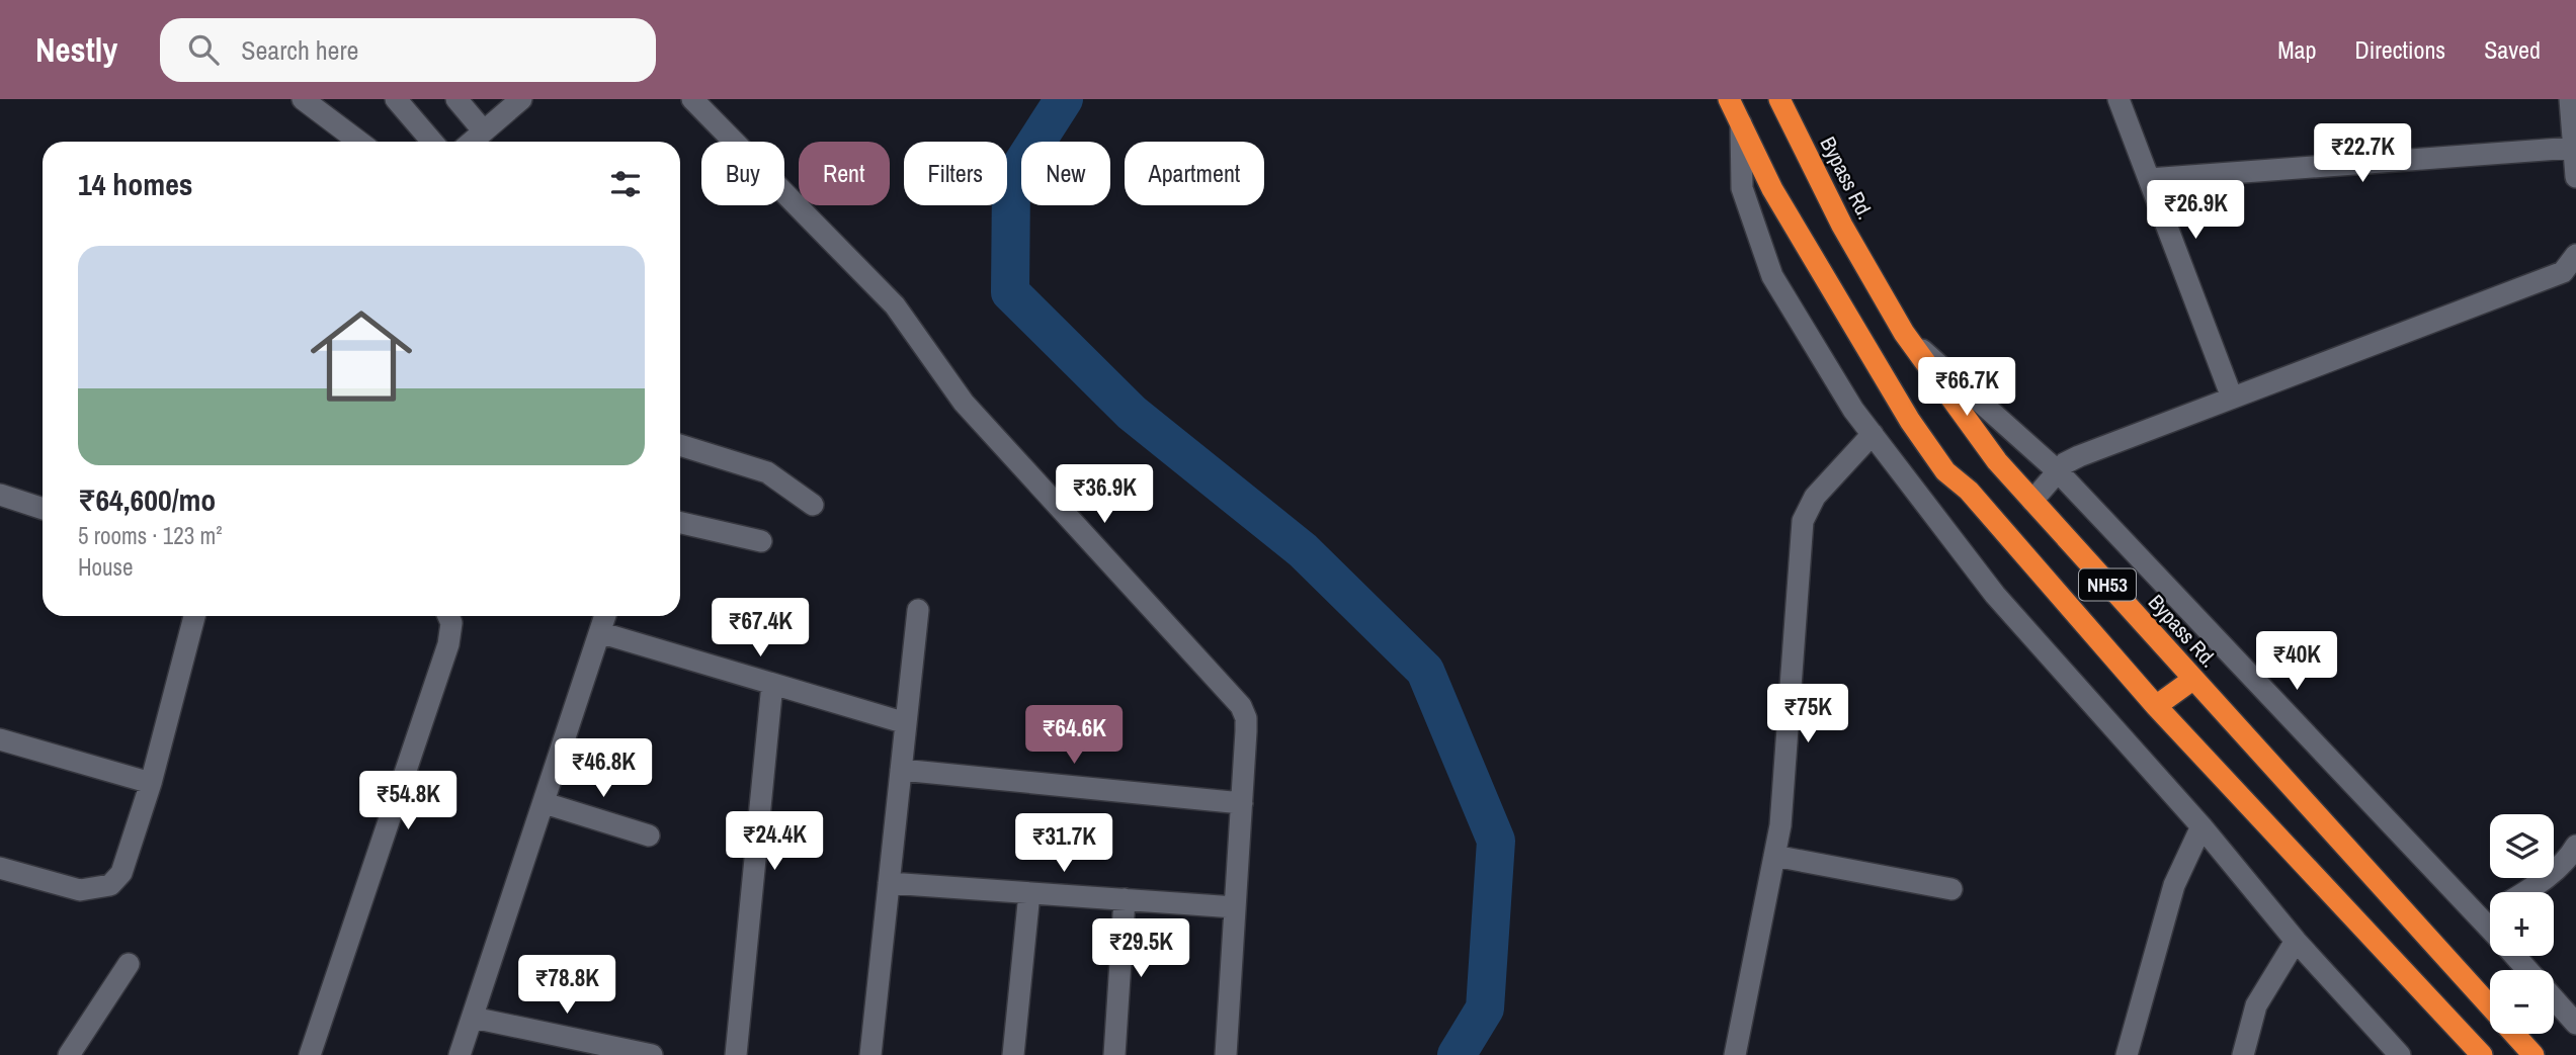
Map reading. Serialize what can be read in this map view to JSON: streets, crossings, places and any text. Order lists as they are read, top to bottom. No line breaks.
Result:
{"streets":{"highway":["Bypass Rd.","NH53"]},"page":{"header":"Nestly","search":"Search here","nav":["Map","Directions","Saved"],"price":["₹22.7K","₹26.9K","₹66.7K","₹36.9K","₹67.4K","₹40K","₹75K","₹64.6K","₹46.8K","₹54.8K","₹24.4K","₹31.7K","₹29.5K","₹78.8K"],"chip":["Buy","Rent","Filters","New","Apartment"],"heading":"14 homes","list":[{"name":"₹64,600/mo","note":"5 rooms · 123 m² · House"}],"map_buttons":["+","−"]}}
